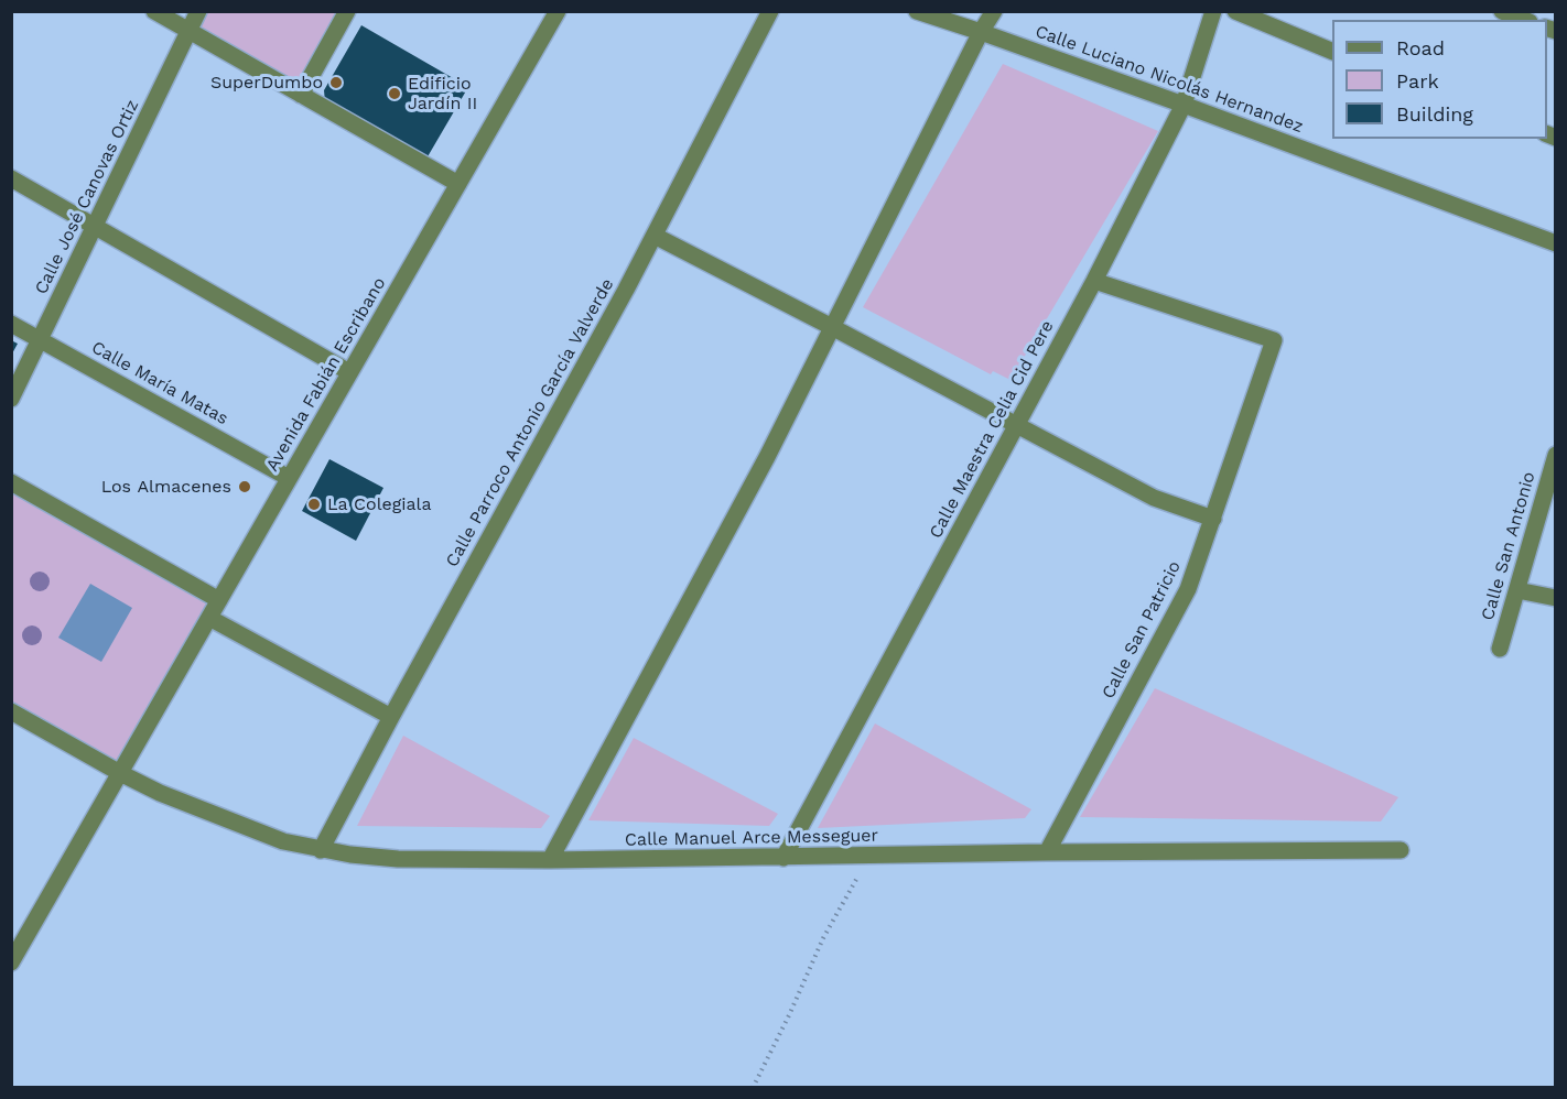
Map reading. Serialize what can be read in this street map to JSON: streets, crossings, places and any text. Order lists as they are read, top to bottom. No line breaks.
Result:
{"streets":{"street":["Calle Luciano Nicolás Hernandez","Calle José Canovas Ortiz","Avenida Fabián Escribano","Calle María Matas","Calle Parroco Antonio García Valverde","Calle Maestra Celia Cid Pere","Calle San Antonio","Calle San Patricio","Calle Manuel Arce Messeguer"]},"crossings":[["Calle Luciano Nicolás Hernandez","Calle Maestra Celia Cid Pere"],["Calle José Canovas Ortiz","Calle María Matas"],["Avenida Fabián Escribano","Calle María Matas"],["Avenida Fabián Escribano","Calle Manuel Arce Messeguer"],["Calle Parroco Antonio García Valverde","Calle Manuel Arce Messeguer"],["Calle Maestra Celia Cid Pere","Calle San Patricio"],["Calle Maestra Celia Cid Pere","Calle Manuel Arce Messeguer"],["Calle San Patricio","Calle Manuel Arce Messeguer"]],"places":["SuperDumbo","Edificio Jardín II","Los Almacenes","La Colegiala"],"legend":["Road","Park","Building"]}
